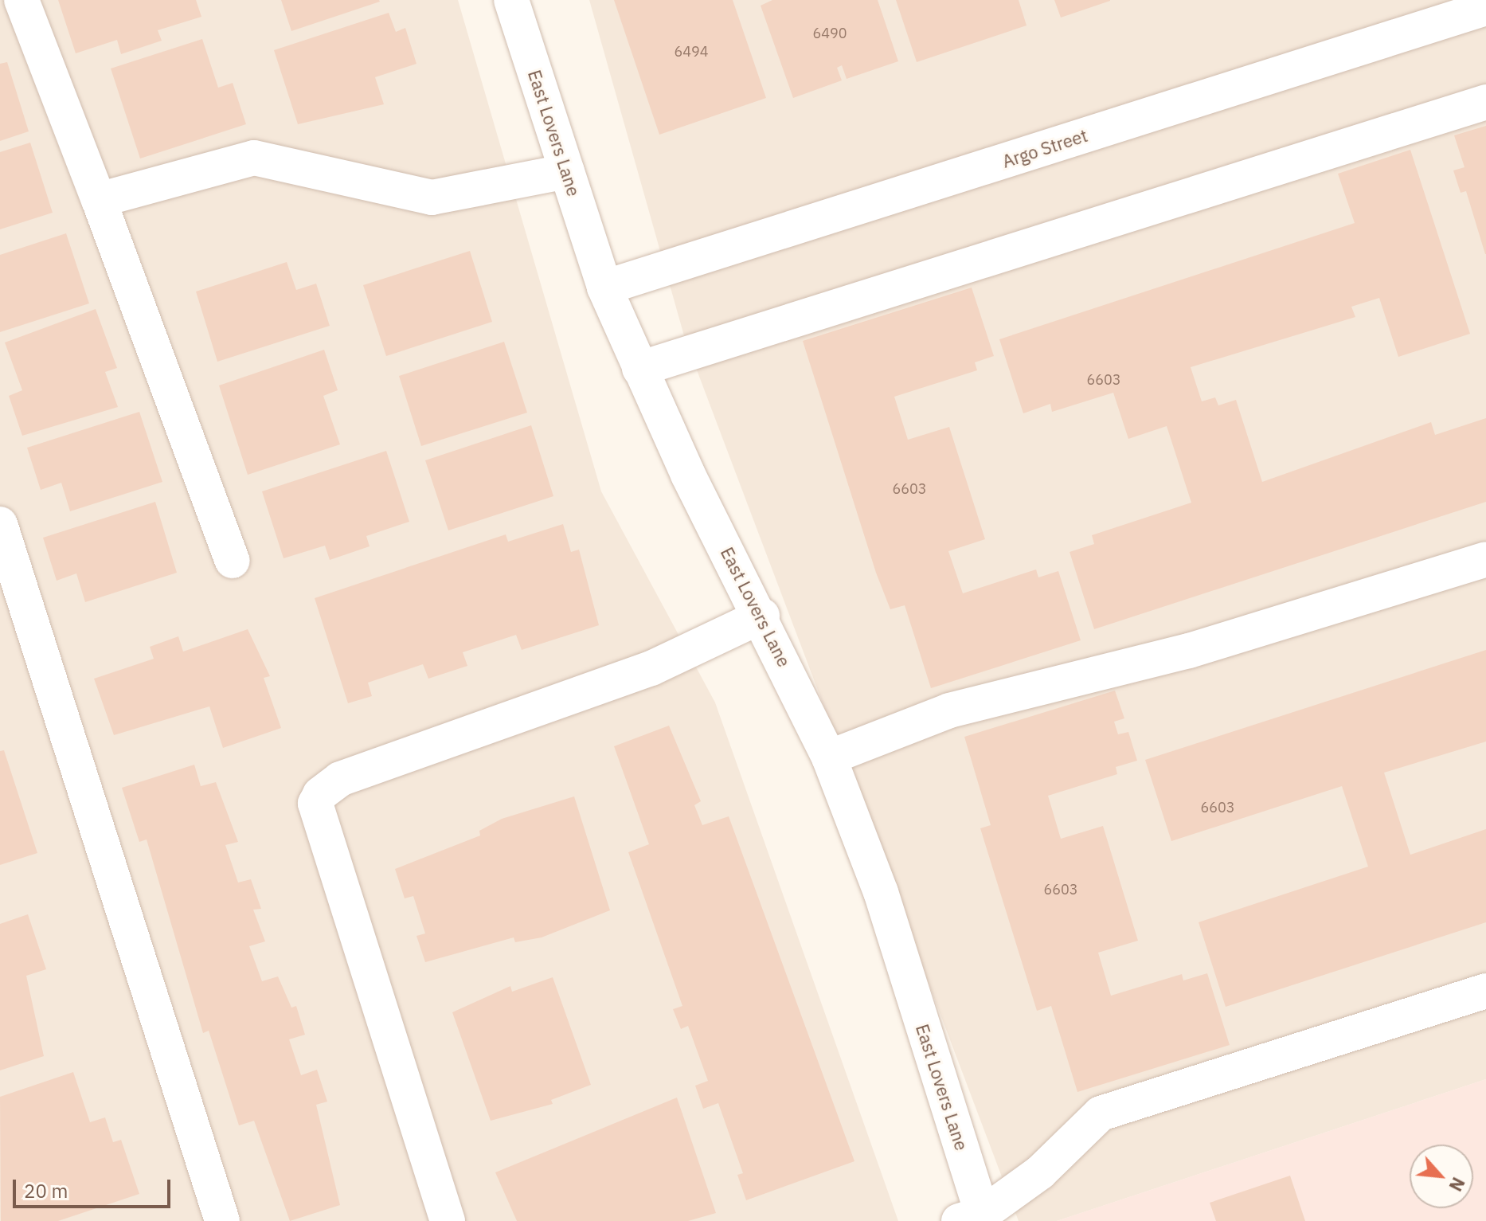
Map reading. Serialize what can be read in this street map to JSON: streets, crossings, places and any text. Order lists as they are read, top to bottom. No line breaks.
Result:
{"streets":{"street":["East Lovers Lane","Argo Street"]},"crossings":[["East Lovers Lane","Argo Street"]],"house_numbers":["6490","6494","6603","6603","6603","6603"],"scale_bar":"20 m","north":"bottom right"}
